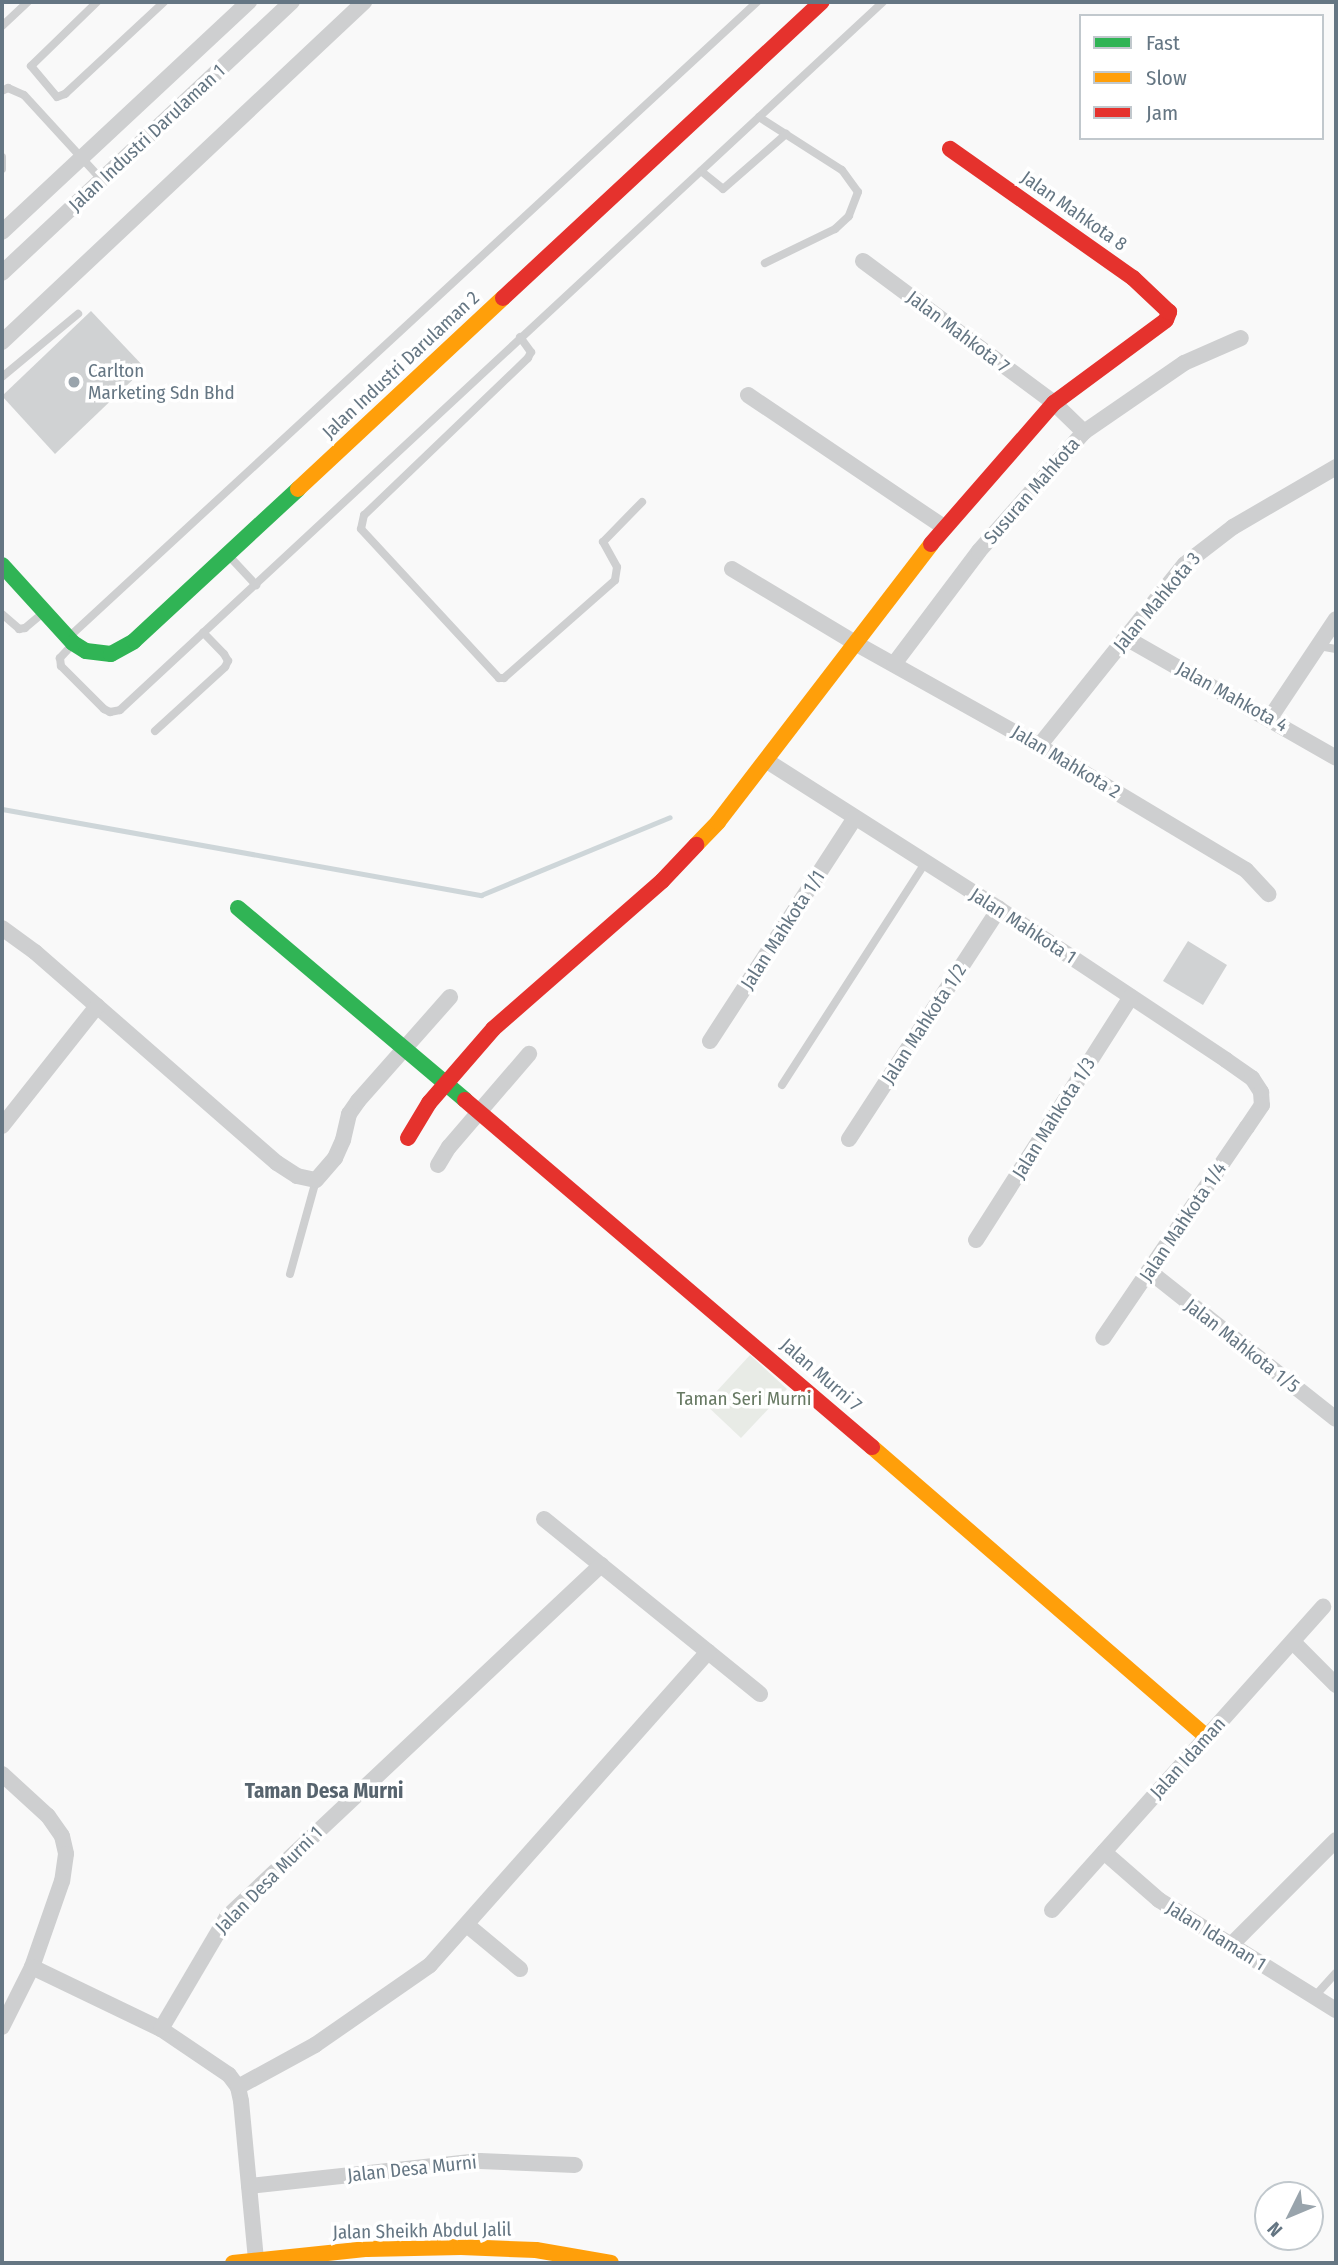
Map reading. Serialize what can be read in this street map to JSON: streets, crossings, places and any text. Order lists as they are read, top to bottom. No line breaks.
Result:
{"streets":{"street":["Jalan Industri Darulaman 1","Jalan Mahkota 8","Jalan Mahkota 7","Jalan Industri Darulaman 2","Susuran Mahkota","Jalan Mahkota 3","Jalan Mahkota 4","Jalan Mahkota 2","Jalan Mahkota 1","Jalan Mahkota 1/1","Jalan Mahkota 1/2","Jalan Mahkota 1/3","Jalan Mahkota 1/4","Jalan Mahkota 1/5","Jalan Murni 7","Jalan Idaman","Jalan Desa Murni 1","Jalan Idaman 1","Jalan Desa Murni","Jalan Sheikh Abdul Jalil"]},"crossings":[["Jalan Mahkota 8","Jalan Mahkota 7"],["Jalan Mahkota 7","Susuran Mahkota"],["Susuran Mahkota","Jalan Mahkota 2"],["Jalan Mahkota 3","Jalan Mahkota 4"],["Jalan Mahkota 3","Jalan Mahkota 2"],["Jalan Mahkota 1","Jalan Mahkota 1/1"],["Jalan Mahkota 1","Jalan Mahkota 1/2"],["Jalan Mahkota 1","Jalan Mahkota 1/3"],["Jalan Mahkota 1","Jalan Mahkota 1/4"],["Jalan Mahkota 1/4","Jalan Mahkota 1/5"],["Jalan Murni 7","Jalan Idaman"],["Jalan Idaman","Jalan Idaman 1"]],"districts":["Taman Desa Murni"],"parks":["Taman Seri Murni"],"places":["Carlton Marketing Sdn Bhd"],"legend":["Fast","Slow","Jam"],"north":"bottom left"}
